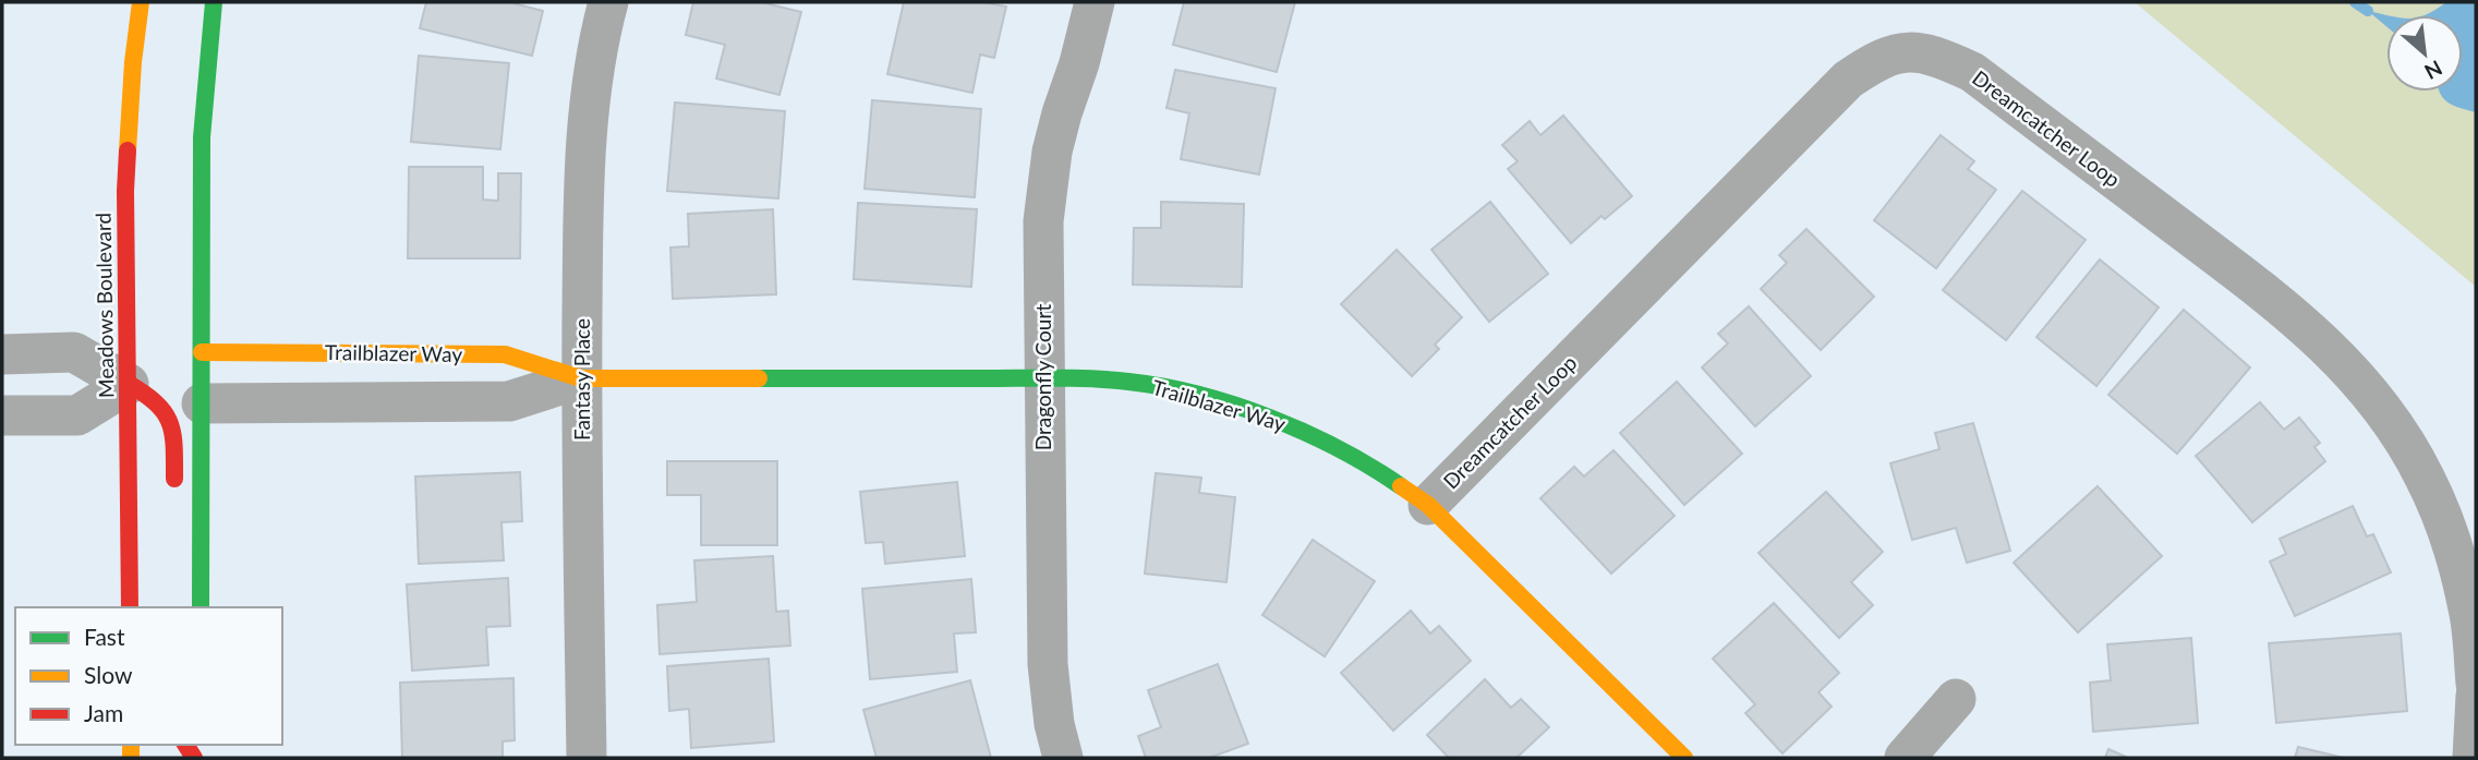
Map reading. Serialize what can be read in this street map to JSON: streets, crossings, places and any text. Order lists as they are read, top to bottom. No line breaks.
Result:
{"streets":{"street":["Dreamcatcher Loop","Meadows Boulevard","Trailblazer Way","Dragonfly Court","Fantasy Place"]},"crossings":[["Dreamcatcher Loop","Trailblazer Way"],["Trailblazer Way","Dragonfly Court"],["Trailblazer Way","Fantasy Place"]],"legend":["Fast","Slow","Jam"],"north":"bottom right"}
